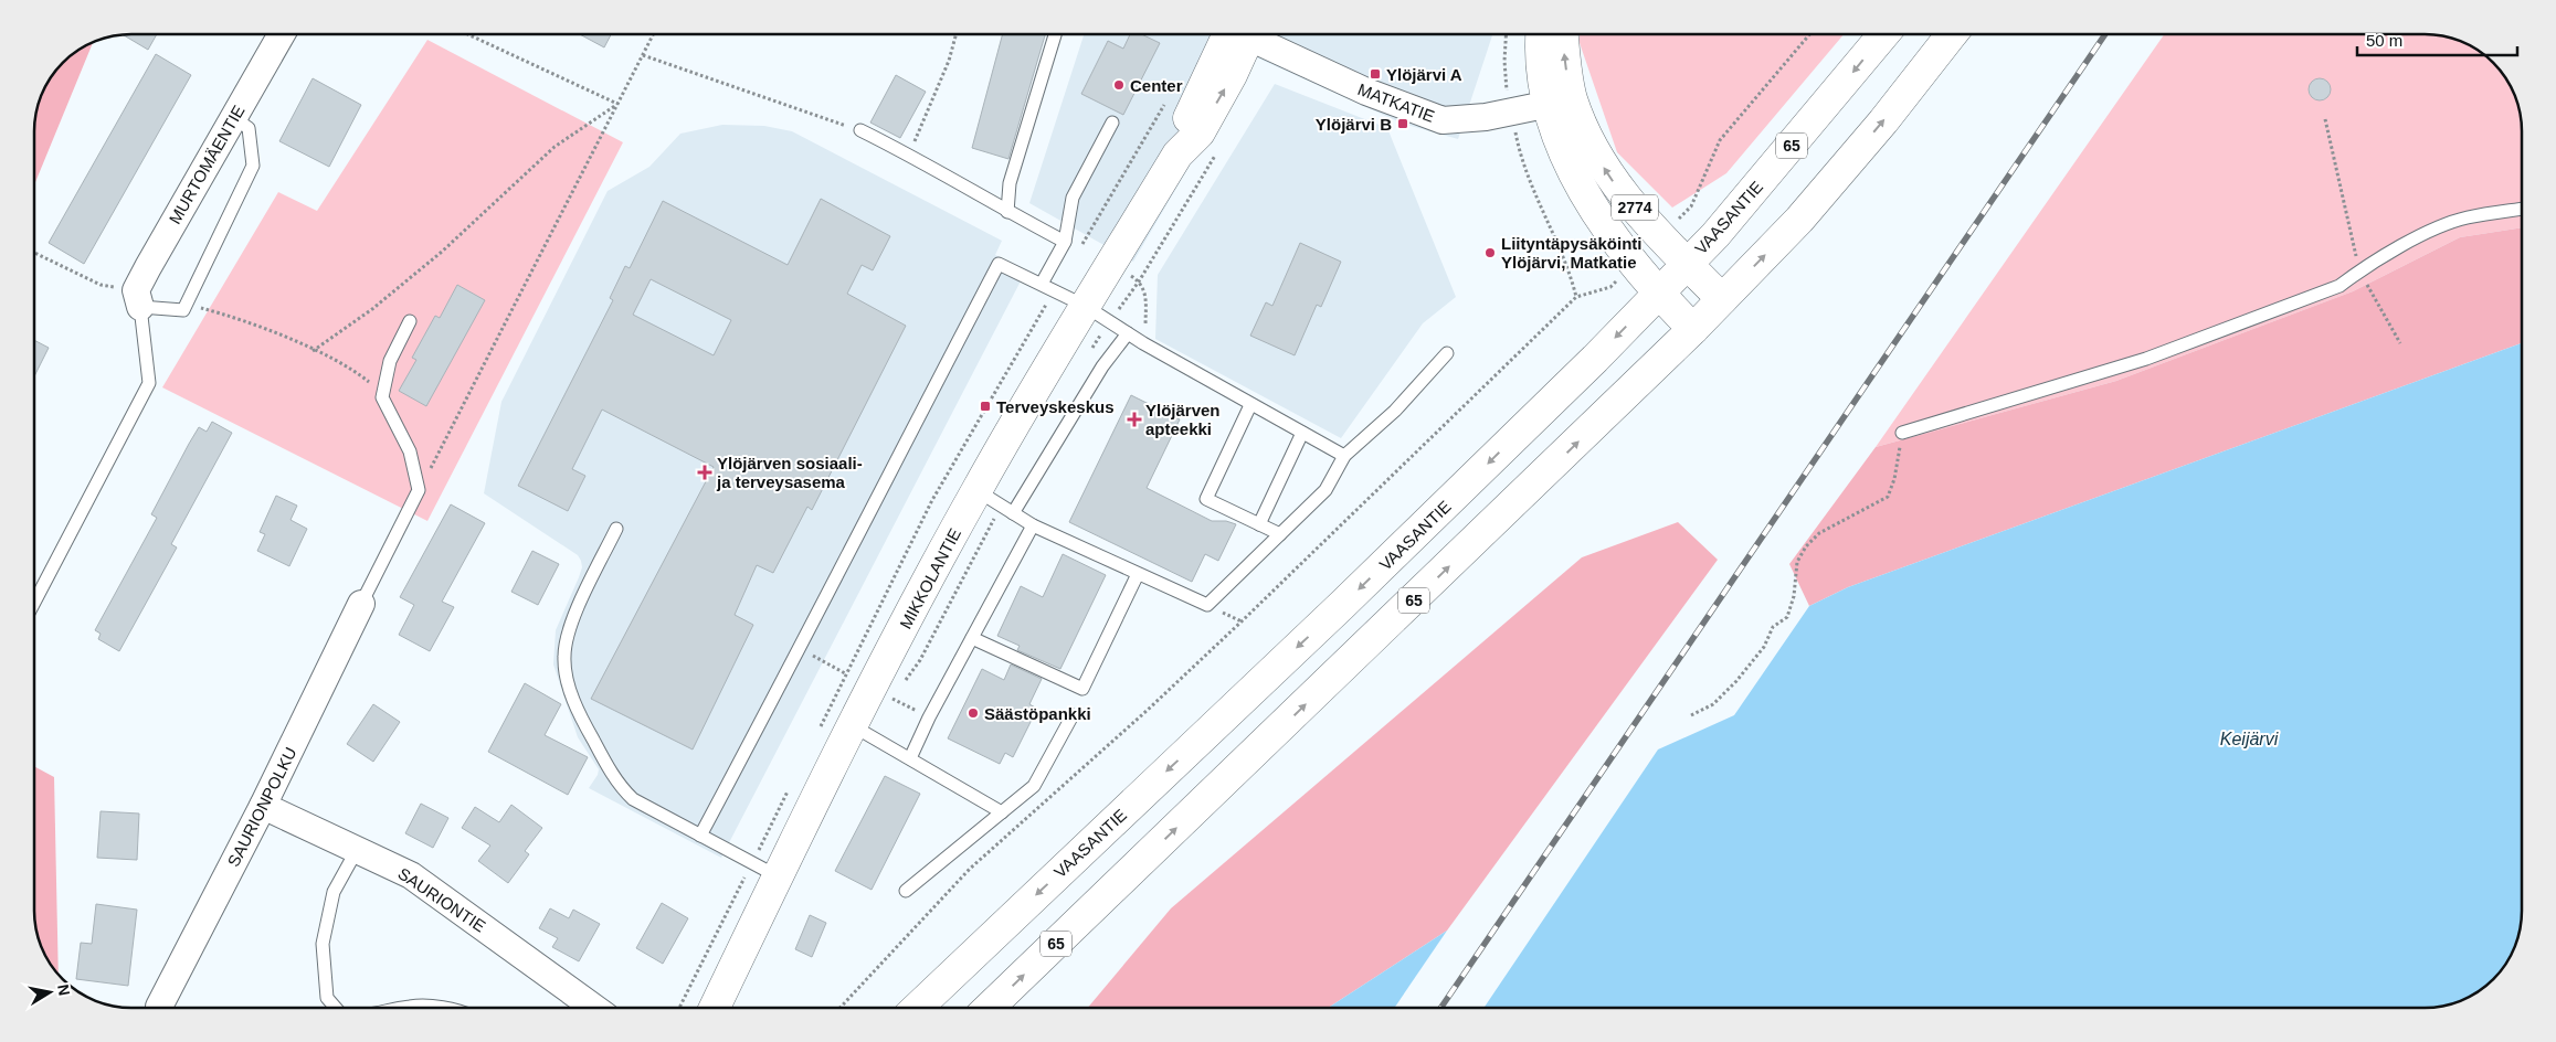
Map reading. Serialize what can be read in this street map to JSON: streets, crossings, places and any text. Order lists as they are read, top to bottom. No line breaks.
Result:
{"streets":{"main road":["65","2774","VAASANTIE","MIKKOLANTIE"],"street":["MATKATIE","MURTOMÄENTIE","SAURIONPOLKU","SAURIONTIE"]},"crossings":[["MATKATIE","2774"],["65","2774"],["2774","VAASANTIE"],["SAURIONPOLKU","SAURIONTIE"]],"water":["Keijärvi"],"places":{"transit":["Ylöjärvi A","Ylöjärvi B","Terveyskeskus"],"other":["Center","Liityntäpysäköinti Ylöjärvi, Matkatie","Säästöpankki"],"health":["Ylöjärven apteekki","Ylöjärven sosiaali- ja terveysasema"]},"scale_bar":"50 m","north":"right"}
